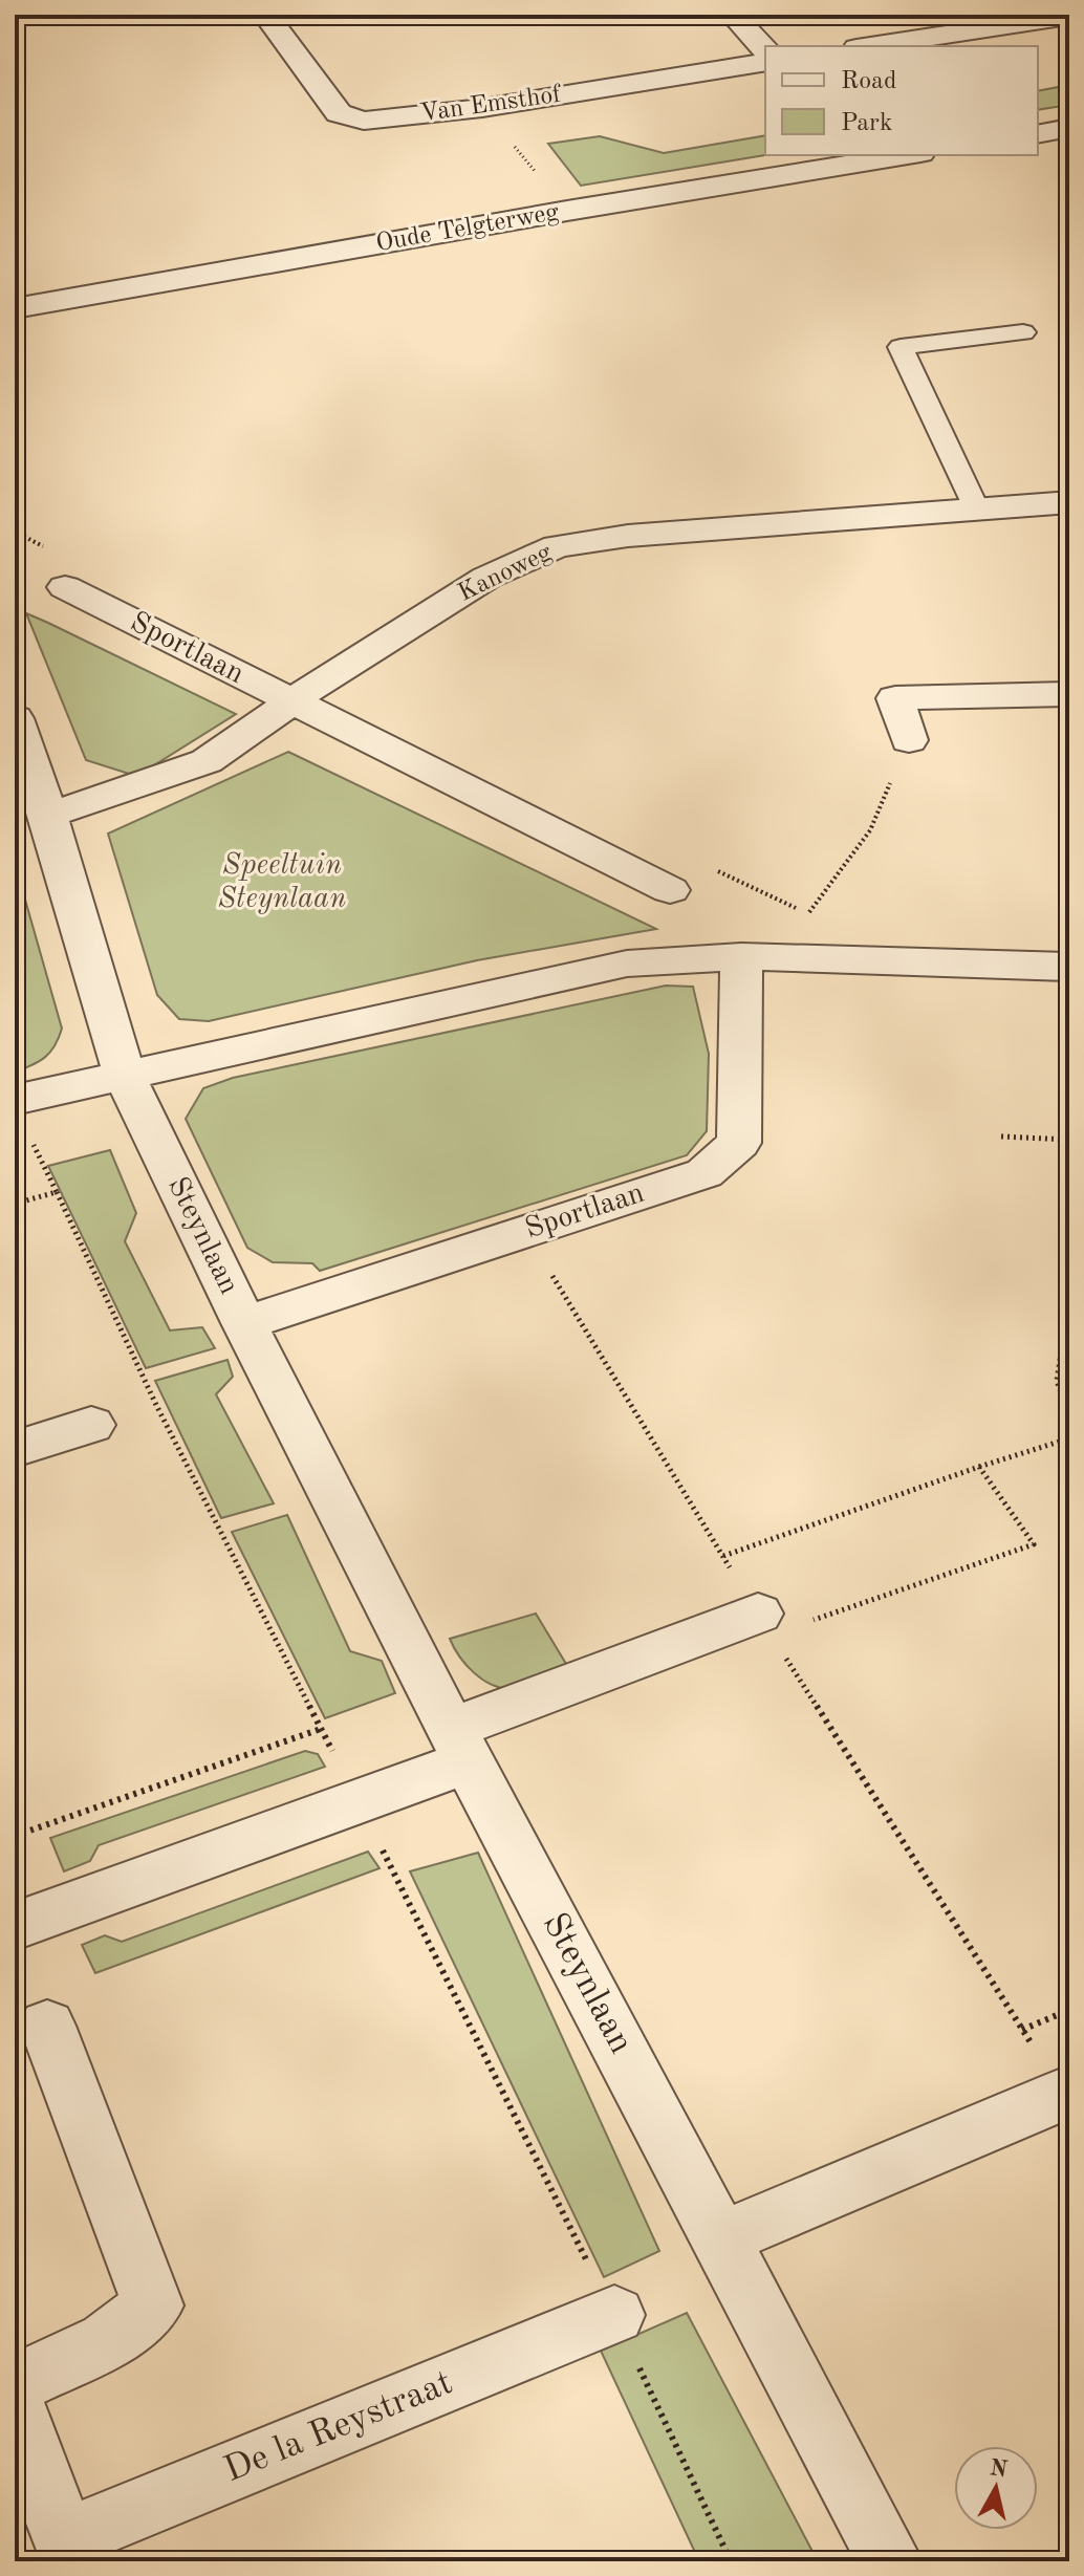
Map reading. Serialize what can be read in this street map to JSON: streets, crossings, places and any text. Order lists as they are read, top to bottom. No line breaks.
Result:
{"streets":{"street":["Van Emsthof","Oude Telgterweg","Kanoweg","Sportlaan","Steynlaan","De la Reystraat"]},"crossings":[["Kanoweg","Sportlaan"],["Kanoweg","Steynlaan"],["Sportlaan","Steynlaan"]],"parks":["Speeltuin Steynlaan"],"legend":["Road","Park"],"north":"top"}
